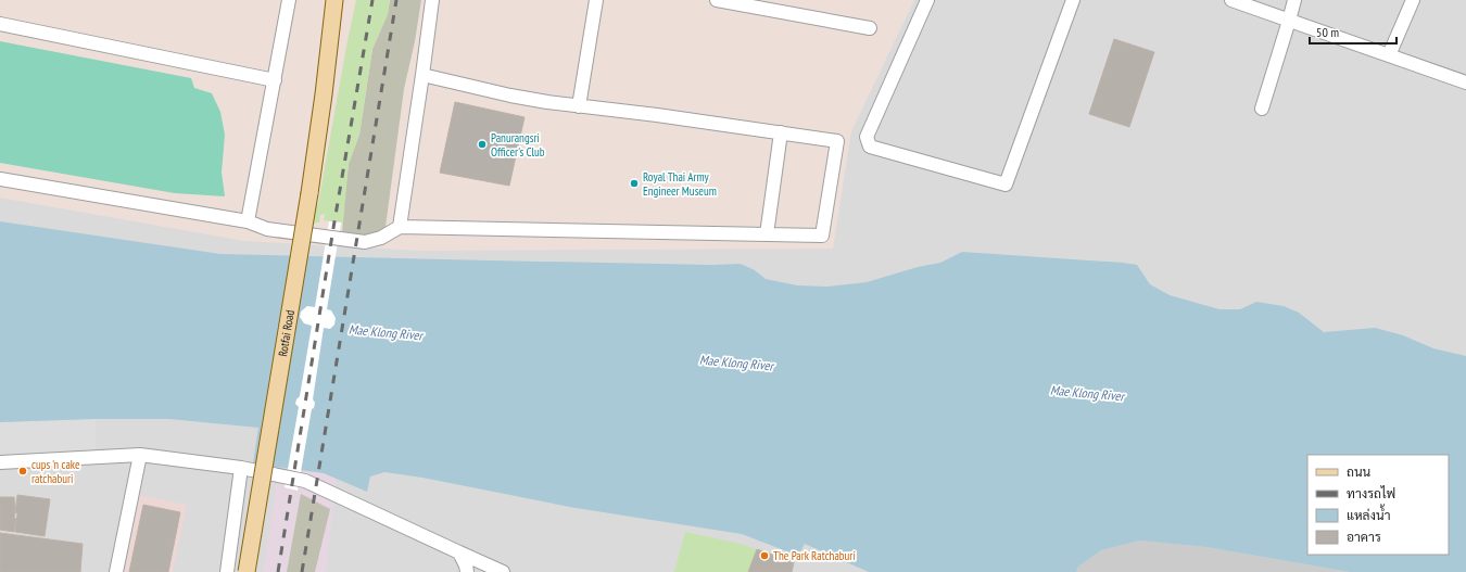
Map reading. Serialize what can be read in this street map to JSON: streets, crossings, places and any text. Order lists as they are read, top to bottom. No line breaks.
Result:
{"streets":{"main road":["Rotfai Road"]},"water":["Mae Klong River"],"places":["Panurangsri Officer's Club","Royal Thai Army Engineer Museum","cups 'n cake ratchaburi","The Park Ratchaburi"],"legend":["ถนน","ทางรถไฟ","แหล่งน้ำ","อาคาร"],"scale_bar":"50 m"}
